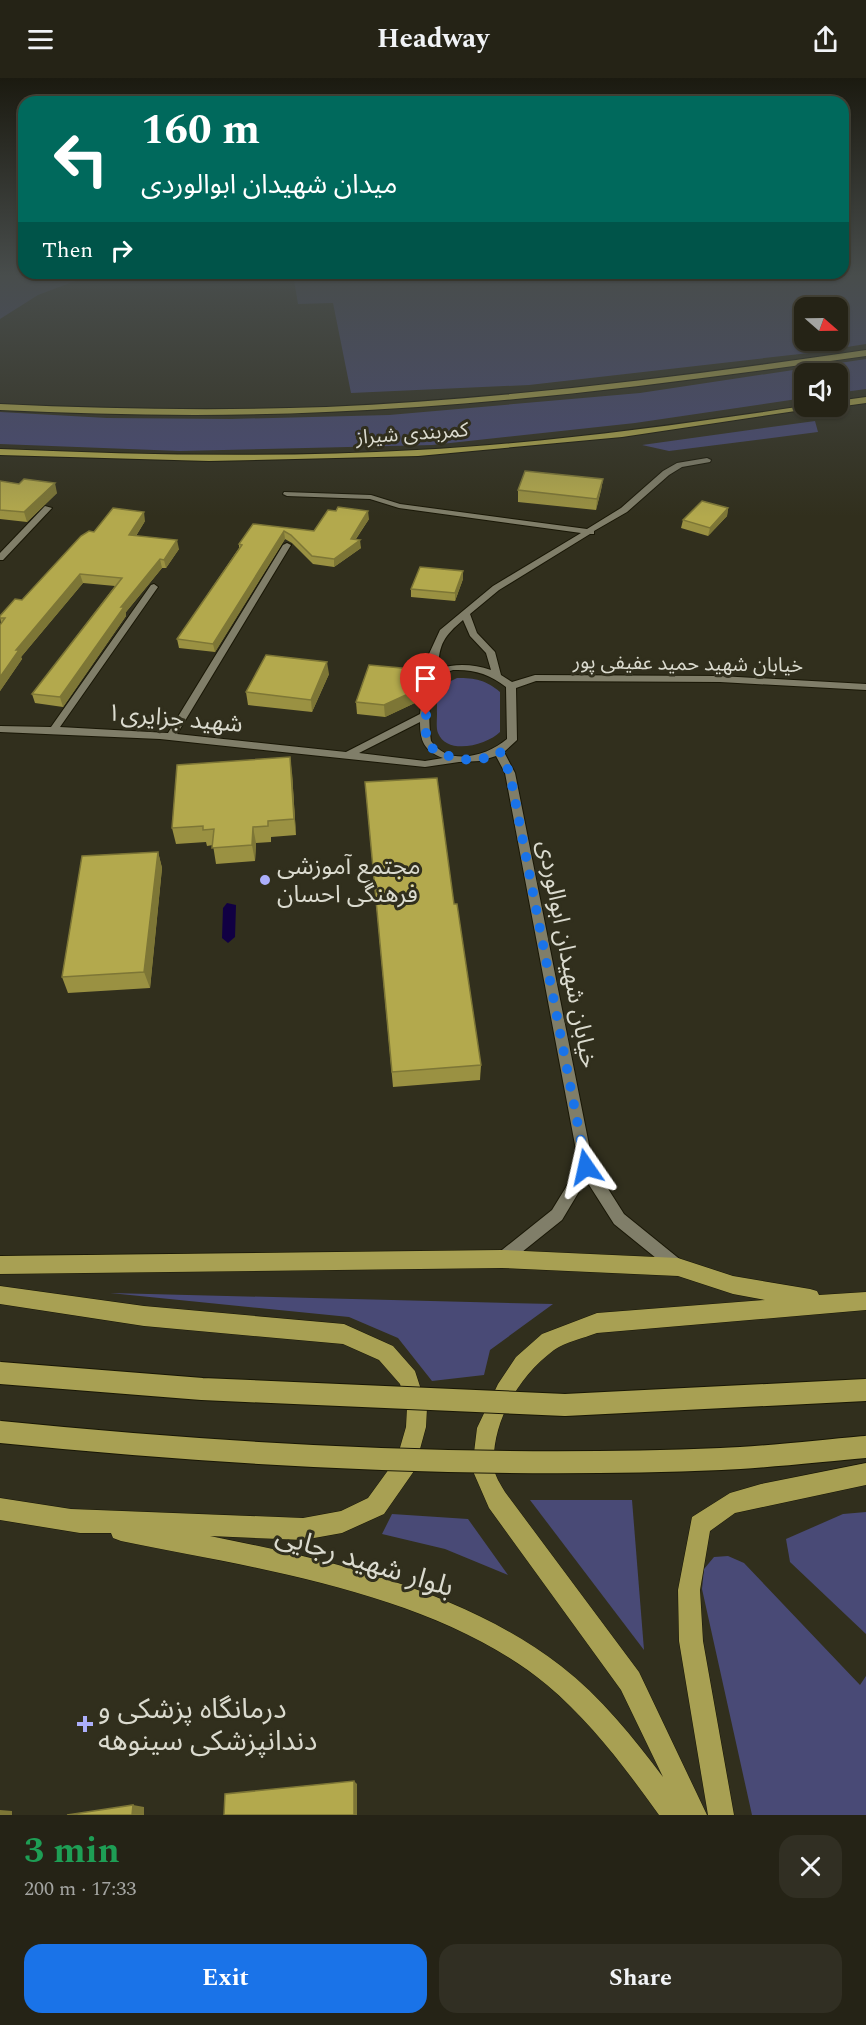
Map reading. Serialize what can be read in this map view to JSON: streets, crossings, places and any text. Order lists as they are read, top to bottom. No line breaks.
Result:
{"streets":{"highway":["کمربندی شیراز"],"main road":["بلوار شهید رجایی"],"street":["خیابان شهید حمید عفیفی پور","شهید جزایری۱","خیابان شهیدان ابوالوردی"]},"crossings":[["خیابان شهید حمید عفیفی پور","شهید جزایری۱"],["خیابان شهید حمید عفیفی پور","خیابان شهیدان ابوالوردی"],["شهید جزایری۱","خیابان شهیدان ابوالوردی"]],"places":{"other":["مجتمع آموزشی فرهنگی احسان"],"health":["درمانگاه پزشکی و دندانپزشکی سینوهه"]},"north":"right","page":{"header":"Headway","turn":["160 m","میدان شهیدان ابوالوردی"],"then":"Then","heading":["3 min","200 m · 17:33"],"buttons":["Exit","Share"]}}
